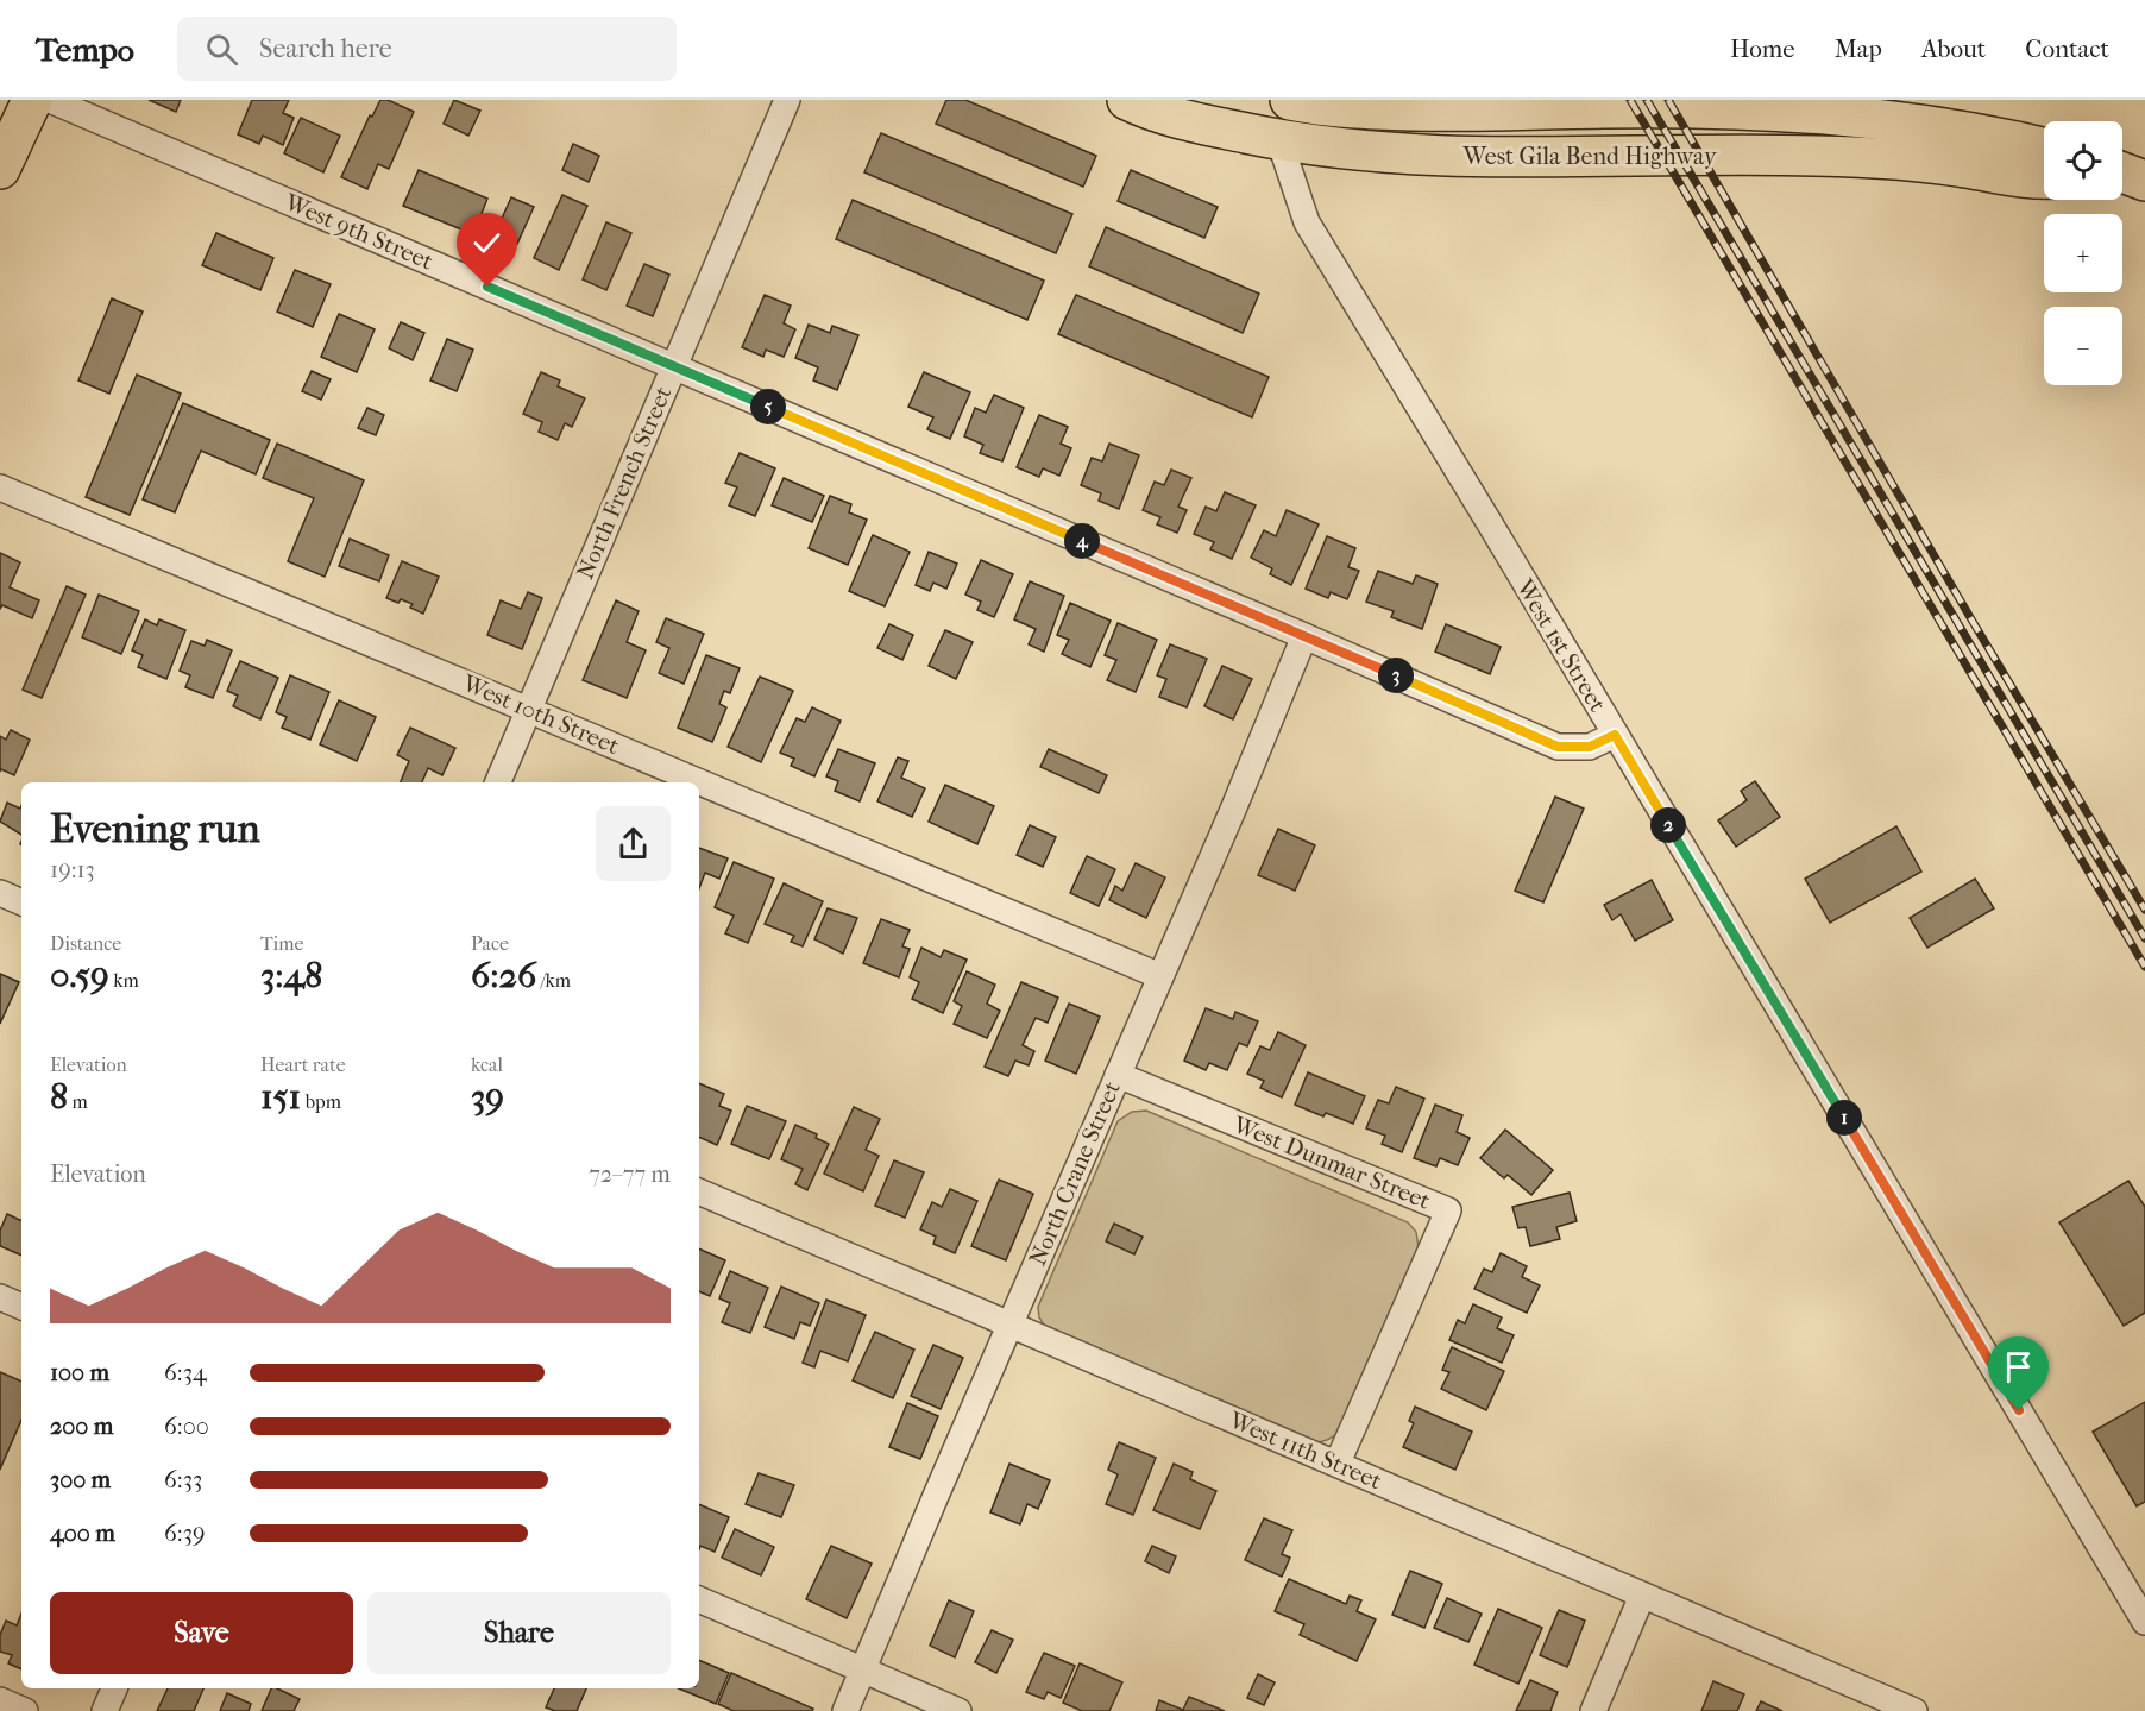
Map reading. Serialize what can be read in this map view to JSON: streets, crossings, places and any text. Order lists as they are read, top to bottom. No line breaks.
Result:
{"streets":{"main road":["West Gila Bend Highway"],"street":["West 9th Street","North French Street","West 1st Street","West 10th Street","West Dunmar Street","North Crane Street","West 11th Street"]},"crossings":[["West Gila Bend Highway","West 1st Street"],["West 9th Street","North French Street"],["West 9th Street","West 1st Street"],["West 9th Street","North Crane Street"],["North French Street","West 10th Street"],["West 10th Street","North Crane Street"],["West Dunmar Street","North Crane Street"],["West Dunmar Street","West 11th Street"],["North Crane Street","West 11th Street"]],"page":{"header":"Tempo","search":"Search here","nav":["Home","Map","About","Contact"],"map_buttons":["+","−"],"pins":["5","4","3","2","1"],"heading":["Evening run","19:13"],"stats":[["Distance","0.59 km"],["Time","3:48"],["Pace","6:26 /km"],["Elevation","8 m"],["Heart rate","151 bpm"],["kcal","39"]],"chart":["Elevation","72–77 m"],"list":[{"name":"100 m","note":"6:34"},{"name":"200 m","note":"6:00"},{"name":"300 m","note":"6:33"},{"name":"400 m","note":"6:39"}],"buttons":["Save","Share"]}}
